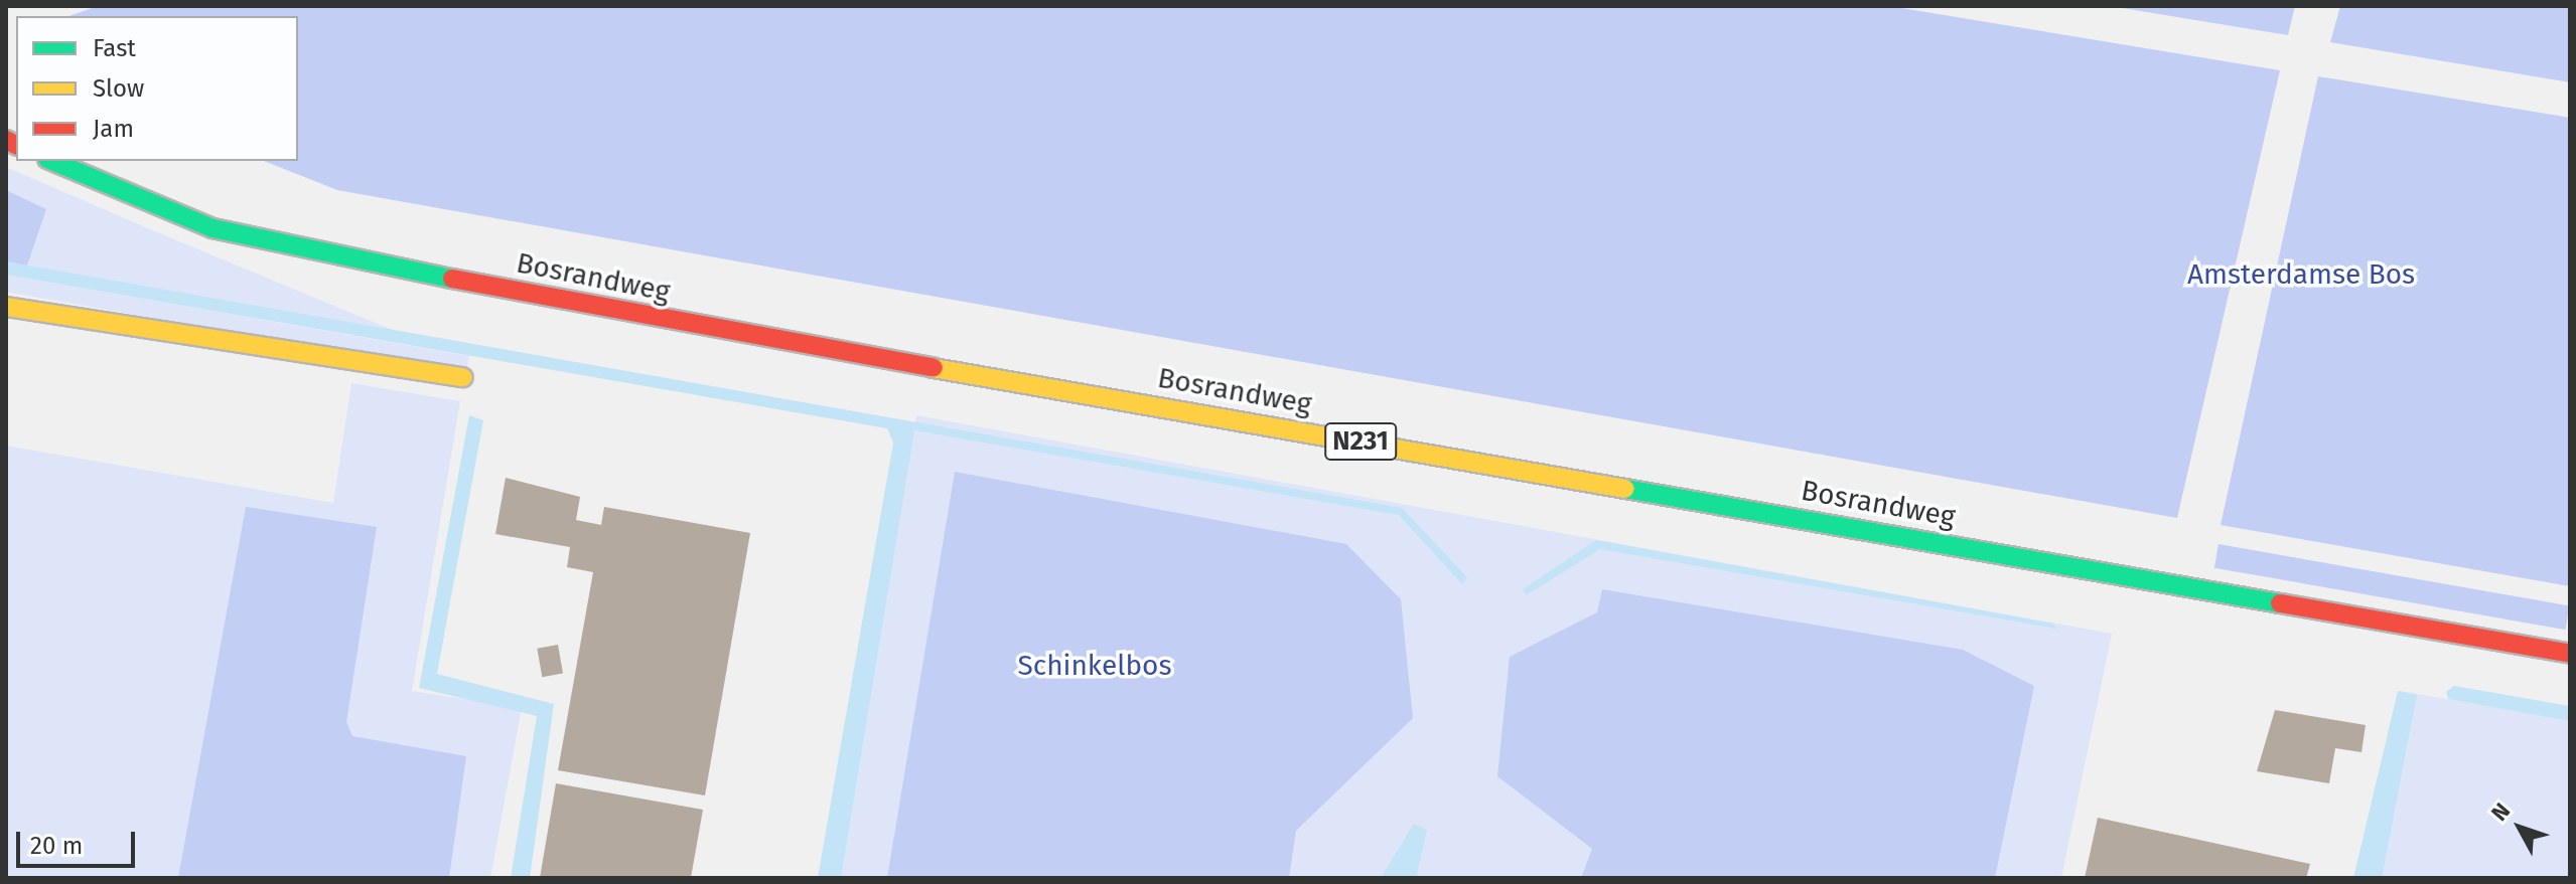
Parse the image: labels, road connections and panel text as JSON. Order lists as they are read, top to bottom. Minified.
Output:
{"streets":{"main road":["Bosrandweg","N231"]},"parks":["Amsterdamse Bos","Schinkelbos"],"legend":["Fast","Slow","Jam"],"scale_bar":"20 m","north":"top left"}
